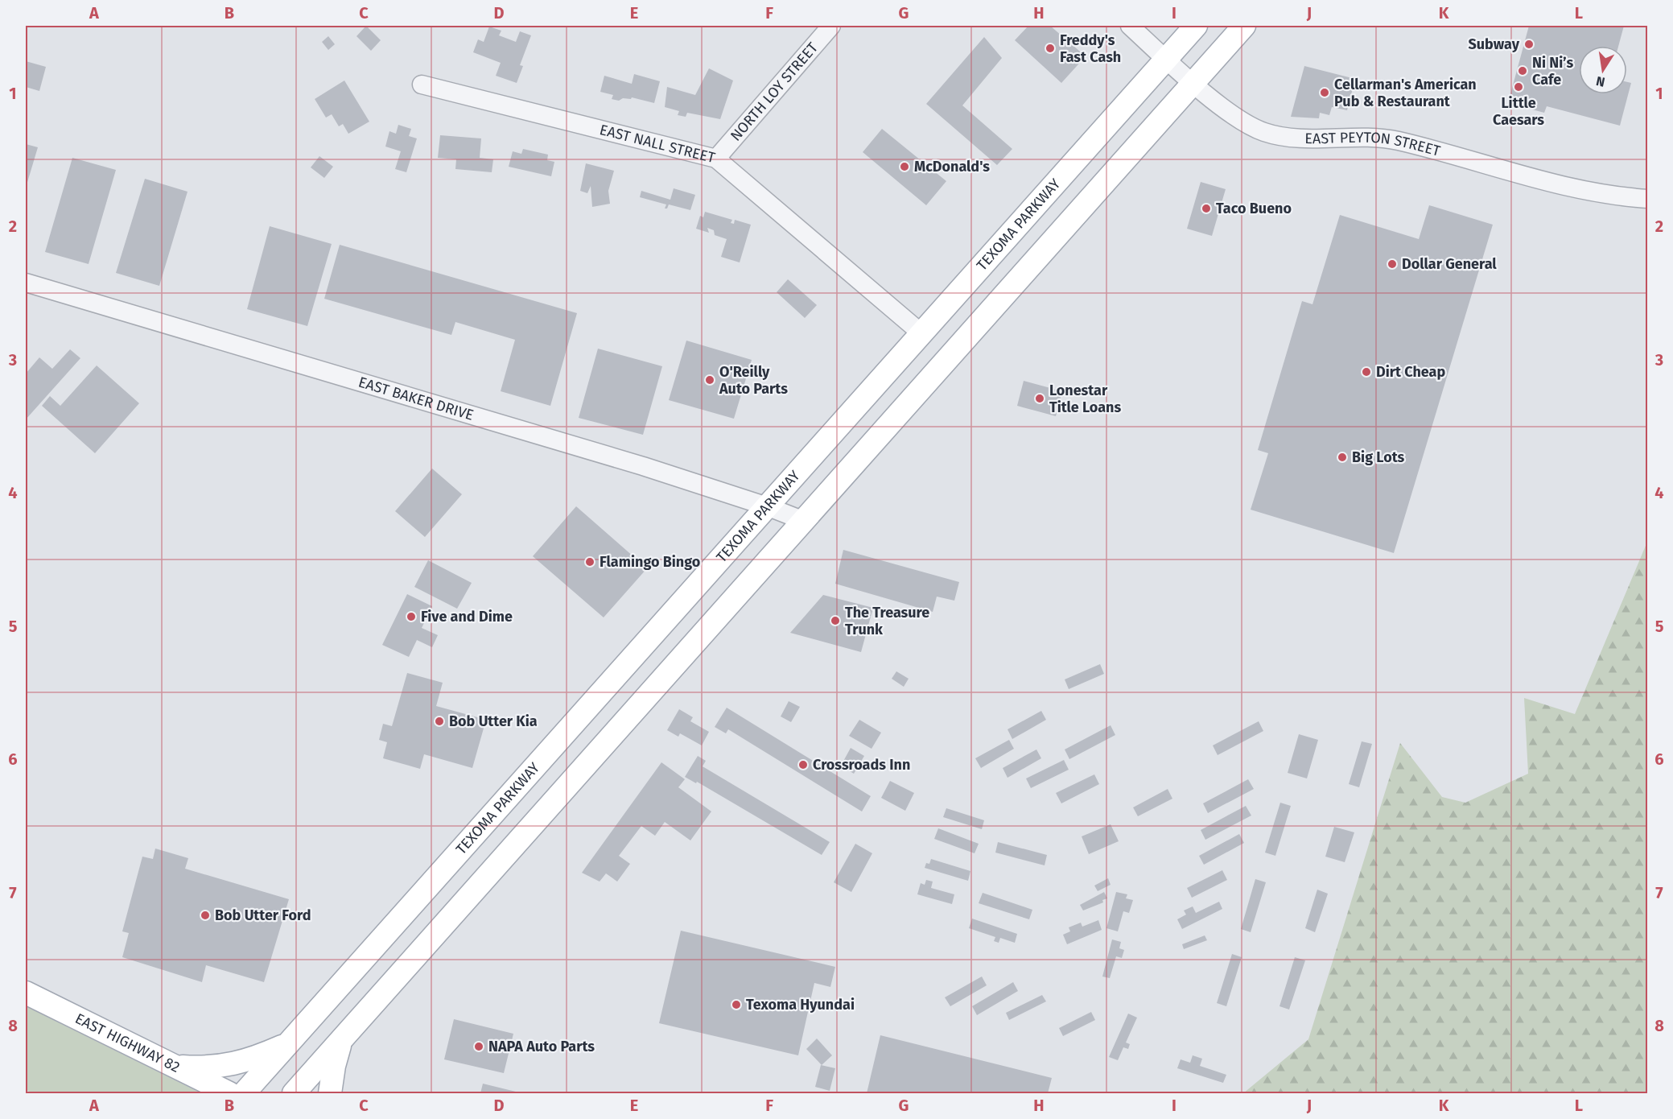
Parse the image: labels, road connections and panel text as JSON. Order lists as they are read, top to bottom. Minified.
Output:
{"streets":{"main road":["TEXOMA PARKWAY","EAST HIGHWAY 82"],"street":["NORTH LOY STREET","EAST NALL STREET","EAST PEYTON STREET","EAST BAKER DRIVE"]},"crossings":[["NORTH LOY STREET","EAST NALL STREET"],["EAST NALL STREET","TEXOMA PARKWAY"],["EAST PEYTON STREET","TEXOMA PARKWAY"],["TEXOMA PARKWAY","EAST BAKER DRIVE"]],"places":["Subway","Freddy's Fast Cash","Ni Ni’s Cafe","Little Caesars","Cellarman's American Pub & Restaurant","McDonald's","Taco Bueno","Dollar General","Dirt Cheap","O'Reilly Auto Parts","Lonestar Title Loans","Big Lots","Flamingo Bingo","Five and Dime","The Treasure Trunk","Bob Utter Kia","Crossroads Inn","Bob Utter Ford","Texoma Hyundai","NAPA Auto Parts"],"north":"bottom","grid":{"columns":["A","B","C","D","E","F","G","H","I","J","K","L"],"rows":["1","2","3","4","5","6","7","8"]}}
